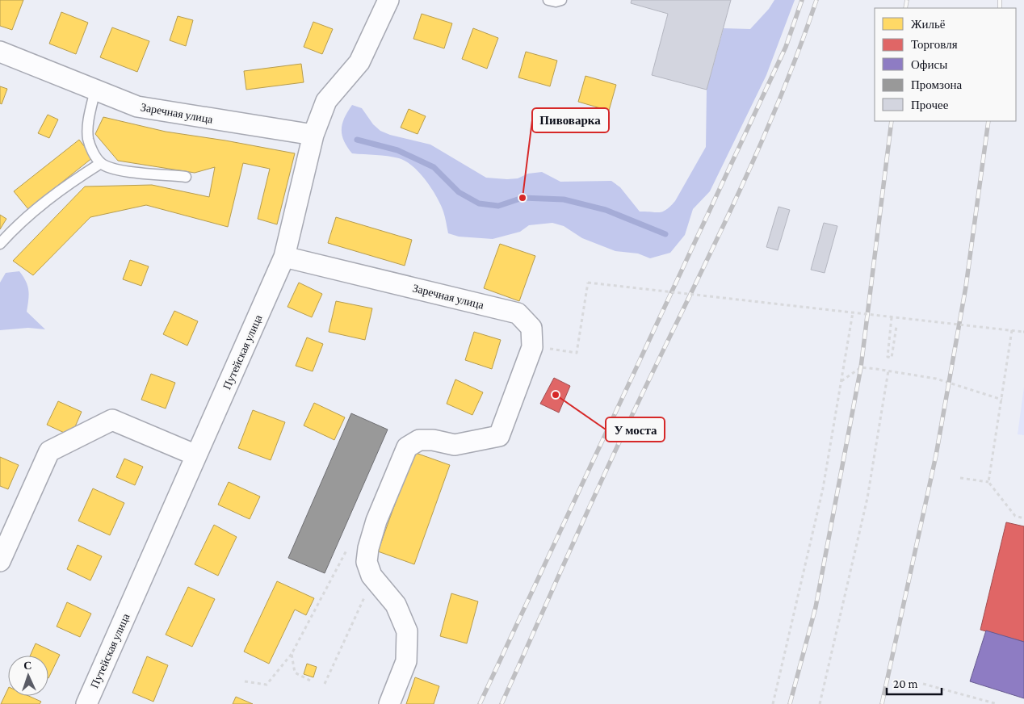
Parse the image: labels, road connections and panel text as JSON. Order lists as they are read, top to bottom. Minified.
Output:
{"streets":{"street":["Заречная улица","Путейская улица"]},"crossings":[["Заречная улица","Путейская улица"]],"places":["Пивоварка","У моста"],"legend":["Жильё","Торговля","Офисы","Промзона","Прочее"],"scale_bar":"20 m","north":"top"}
